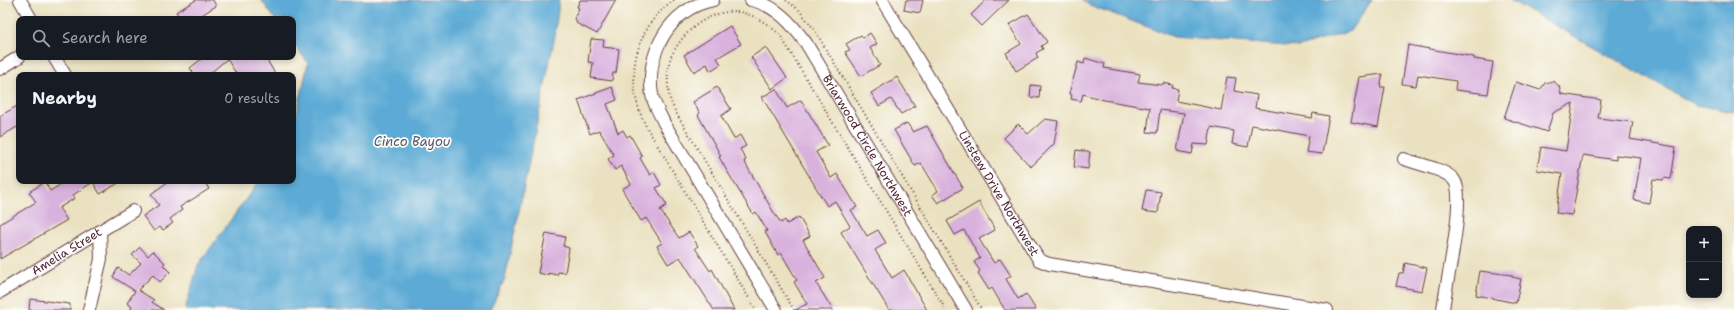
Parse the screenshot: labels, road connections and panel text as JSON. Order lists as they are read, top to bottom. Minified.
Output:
{"streets":{"street":["Briarwood Circle Northwest","Linstew Drive Northwest","Amelia Street"]},"water":["Cinco Bayou"],"page":{"search":"Search here","heading":["Nearby","0 results"],"map_buttons":["+","−"]}}
